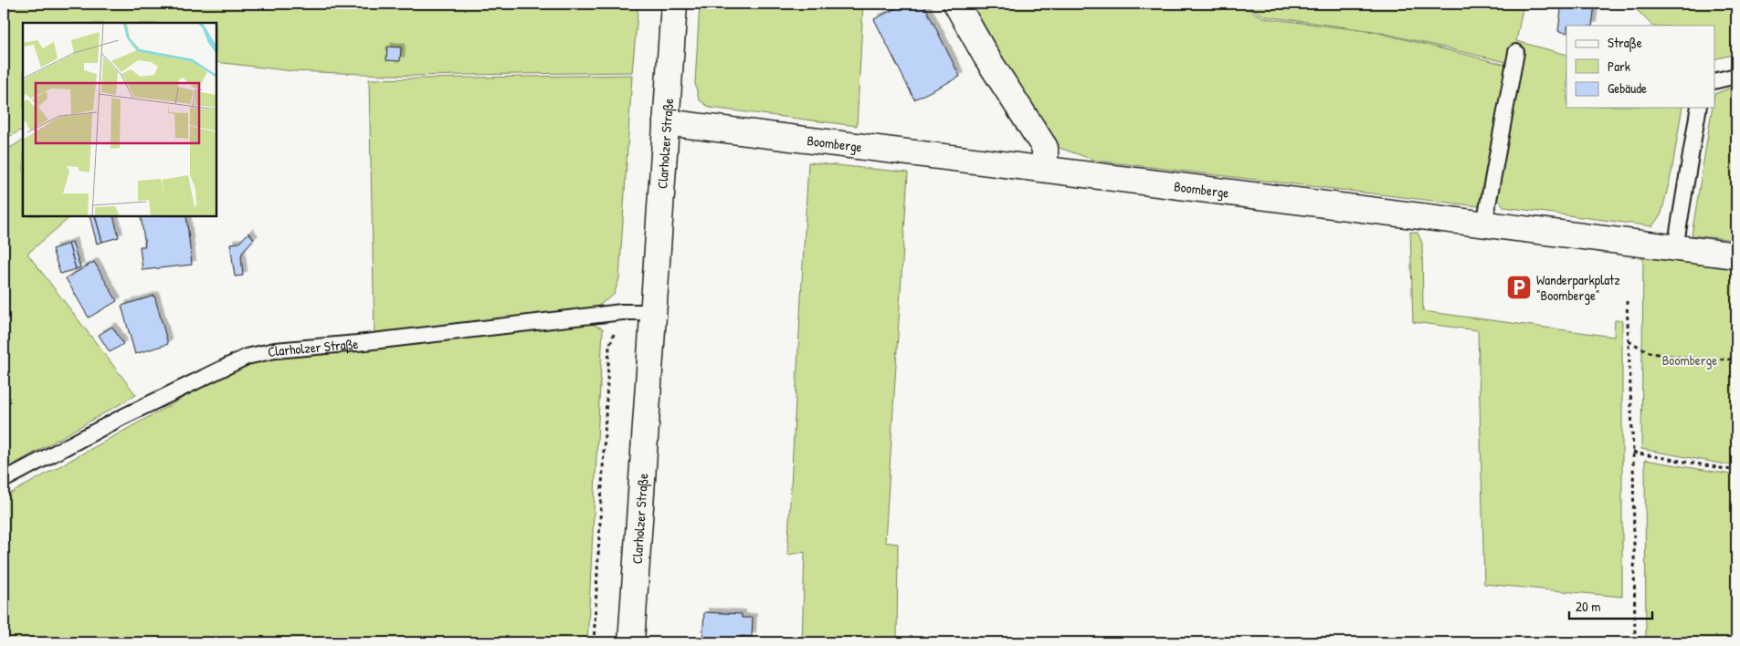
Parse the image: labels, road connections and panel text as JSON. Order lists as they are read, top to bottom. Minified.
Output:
{"streets":{"street":["Boomberge","Clarholzer Straße"]},"crossings":[["Boomberge","Clarholzer Straße"]],"parks":["Boomberge"],"places":{"parking":["Wanderparkplatz \"Boomberge\""]},"legend":["Straße","Park","Gebäude"],"scale_bar":"20 m"}
